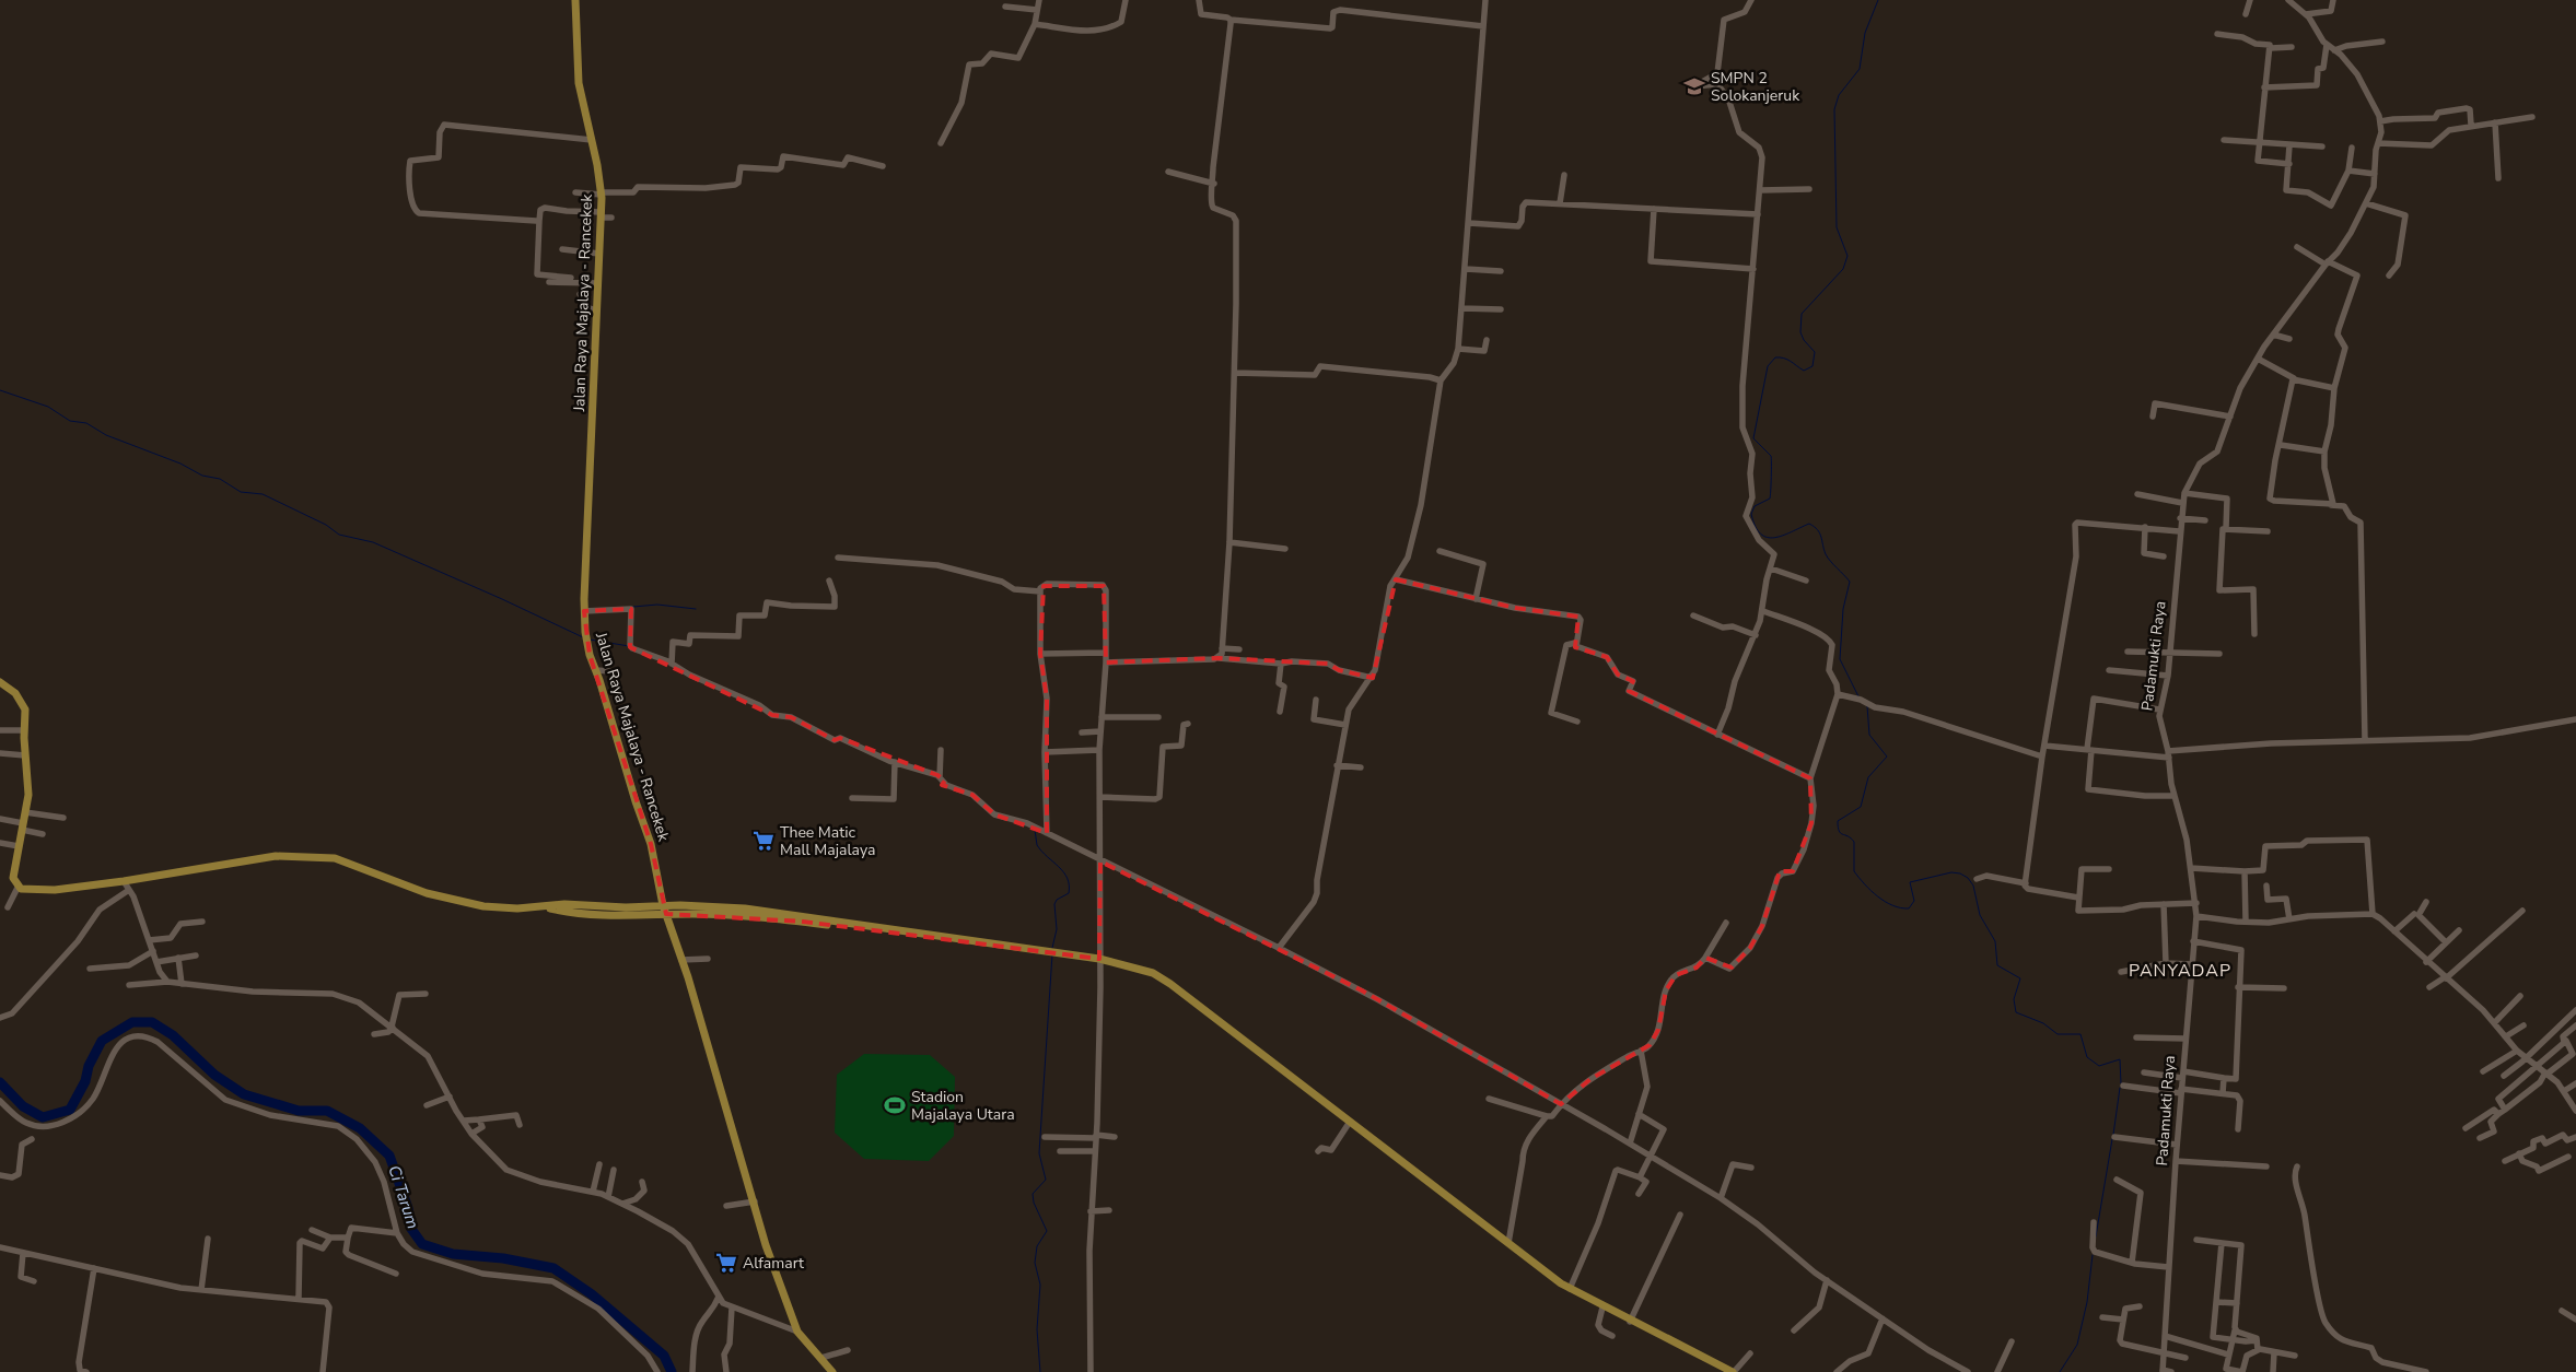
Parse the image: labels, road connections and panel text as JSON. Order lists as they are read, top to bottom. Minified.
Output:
{"streets":{"main road":["Jalan Raya Majalaya - Rancekek"],"street":["Padamukti Raya"]},"districts":["PANYADAP"],"water":["Ci Tarum"],"places":{"school or university":["SMPN 2 Solokanjeruk"],"supermarket":["Thee Matic Mall Majalaya","Alfamart"],"sports":["Stadion Majalaya Utara"]}}
